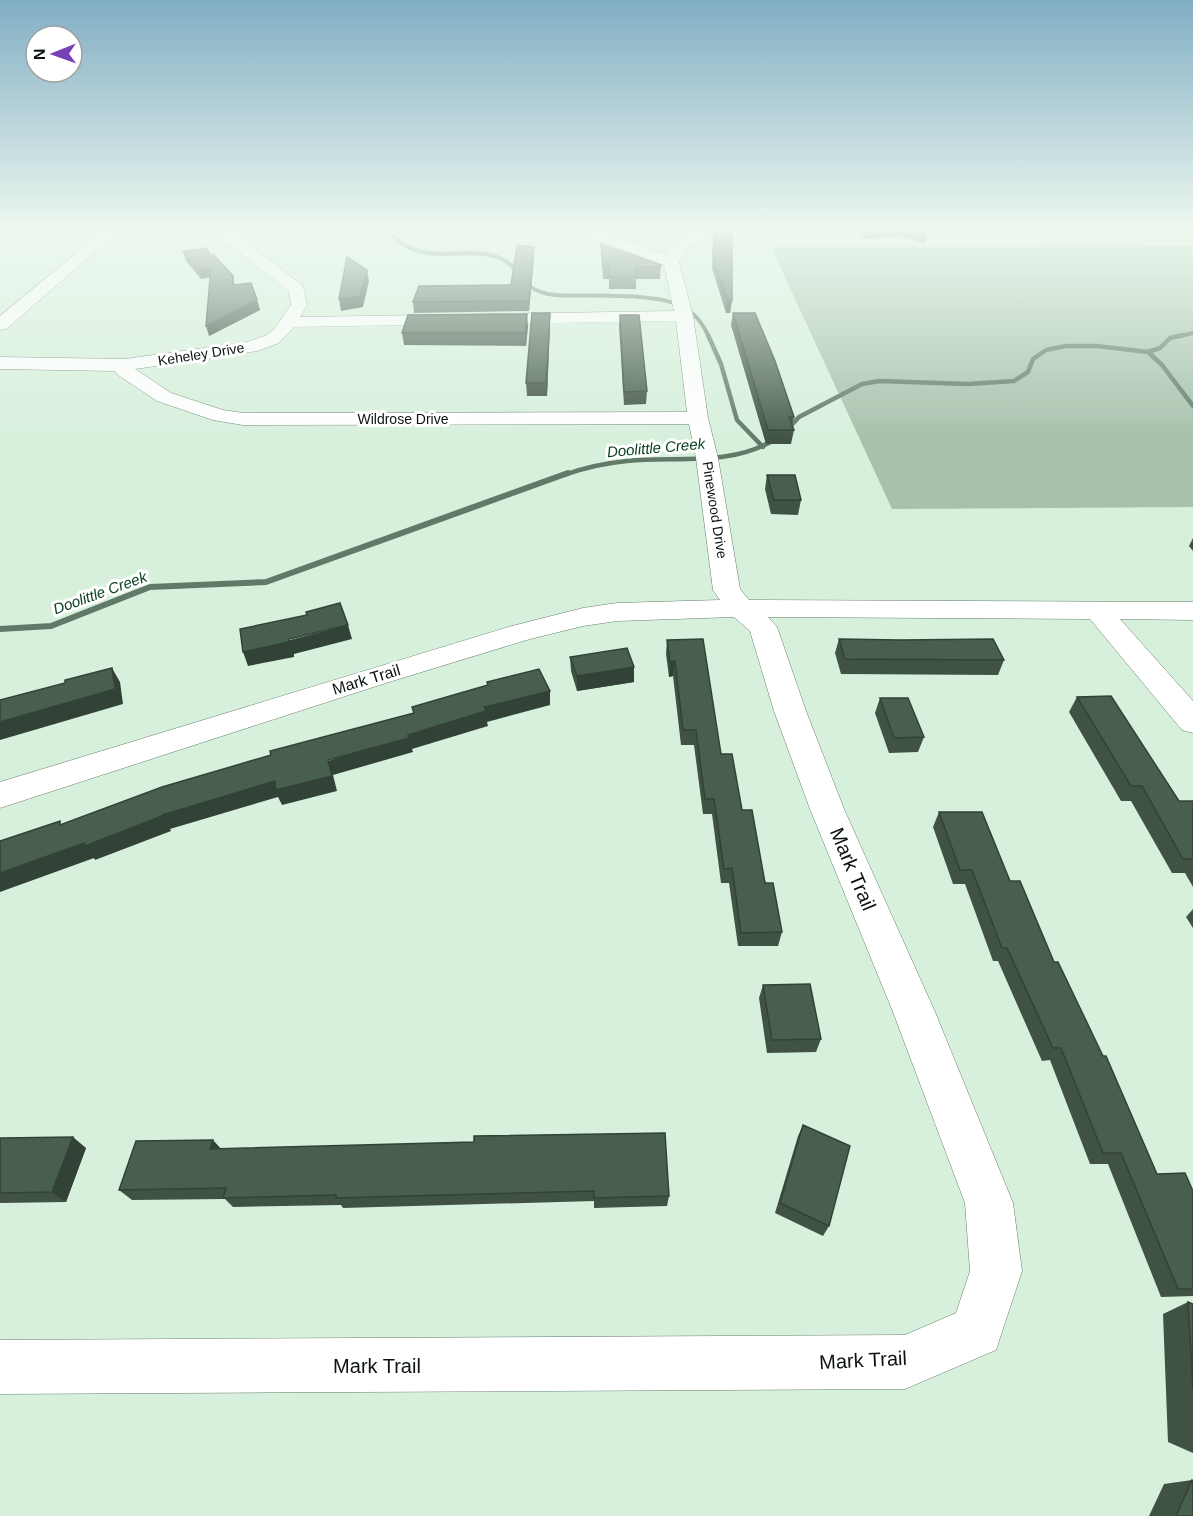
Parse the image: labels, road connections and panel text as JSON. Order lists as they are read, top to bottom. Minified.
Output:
{"streets":{"street":["Keheley Drive","Wildrose Drive","Pinewood Drive","Mark Trail"]},"crossings":[["Keheley Drive","Wildrose Drive"],["Wildrose Drive","Pinewood Drive"],["Pinewood Drive","Mark Trail"]],"water":["Doolittle Creek"],"north":"left"}
